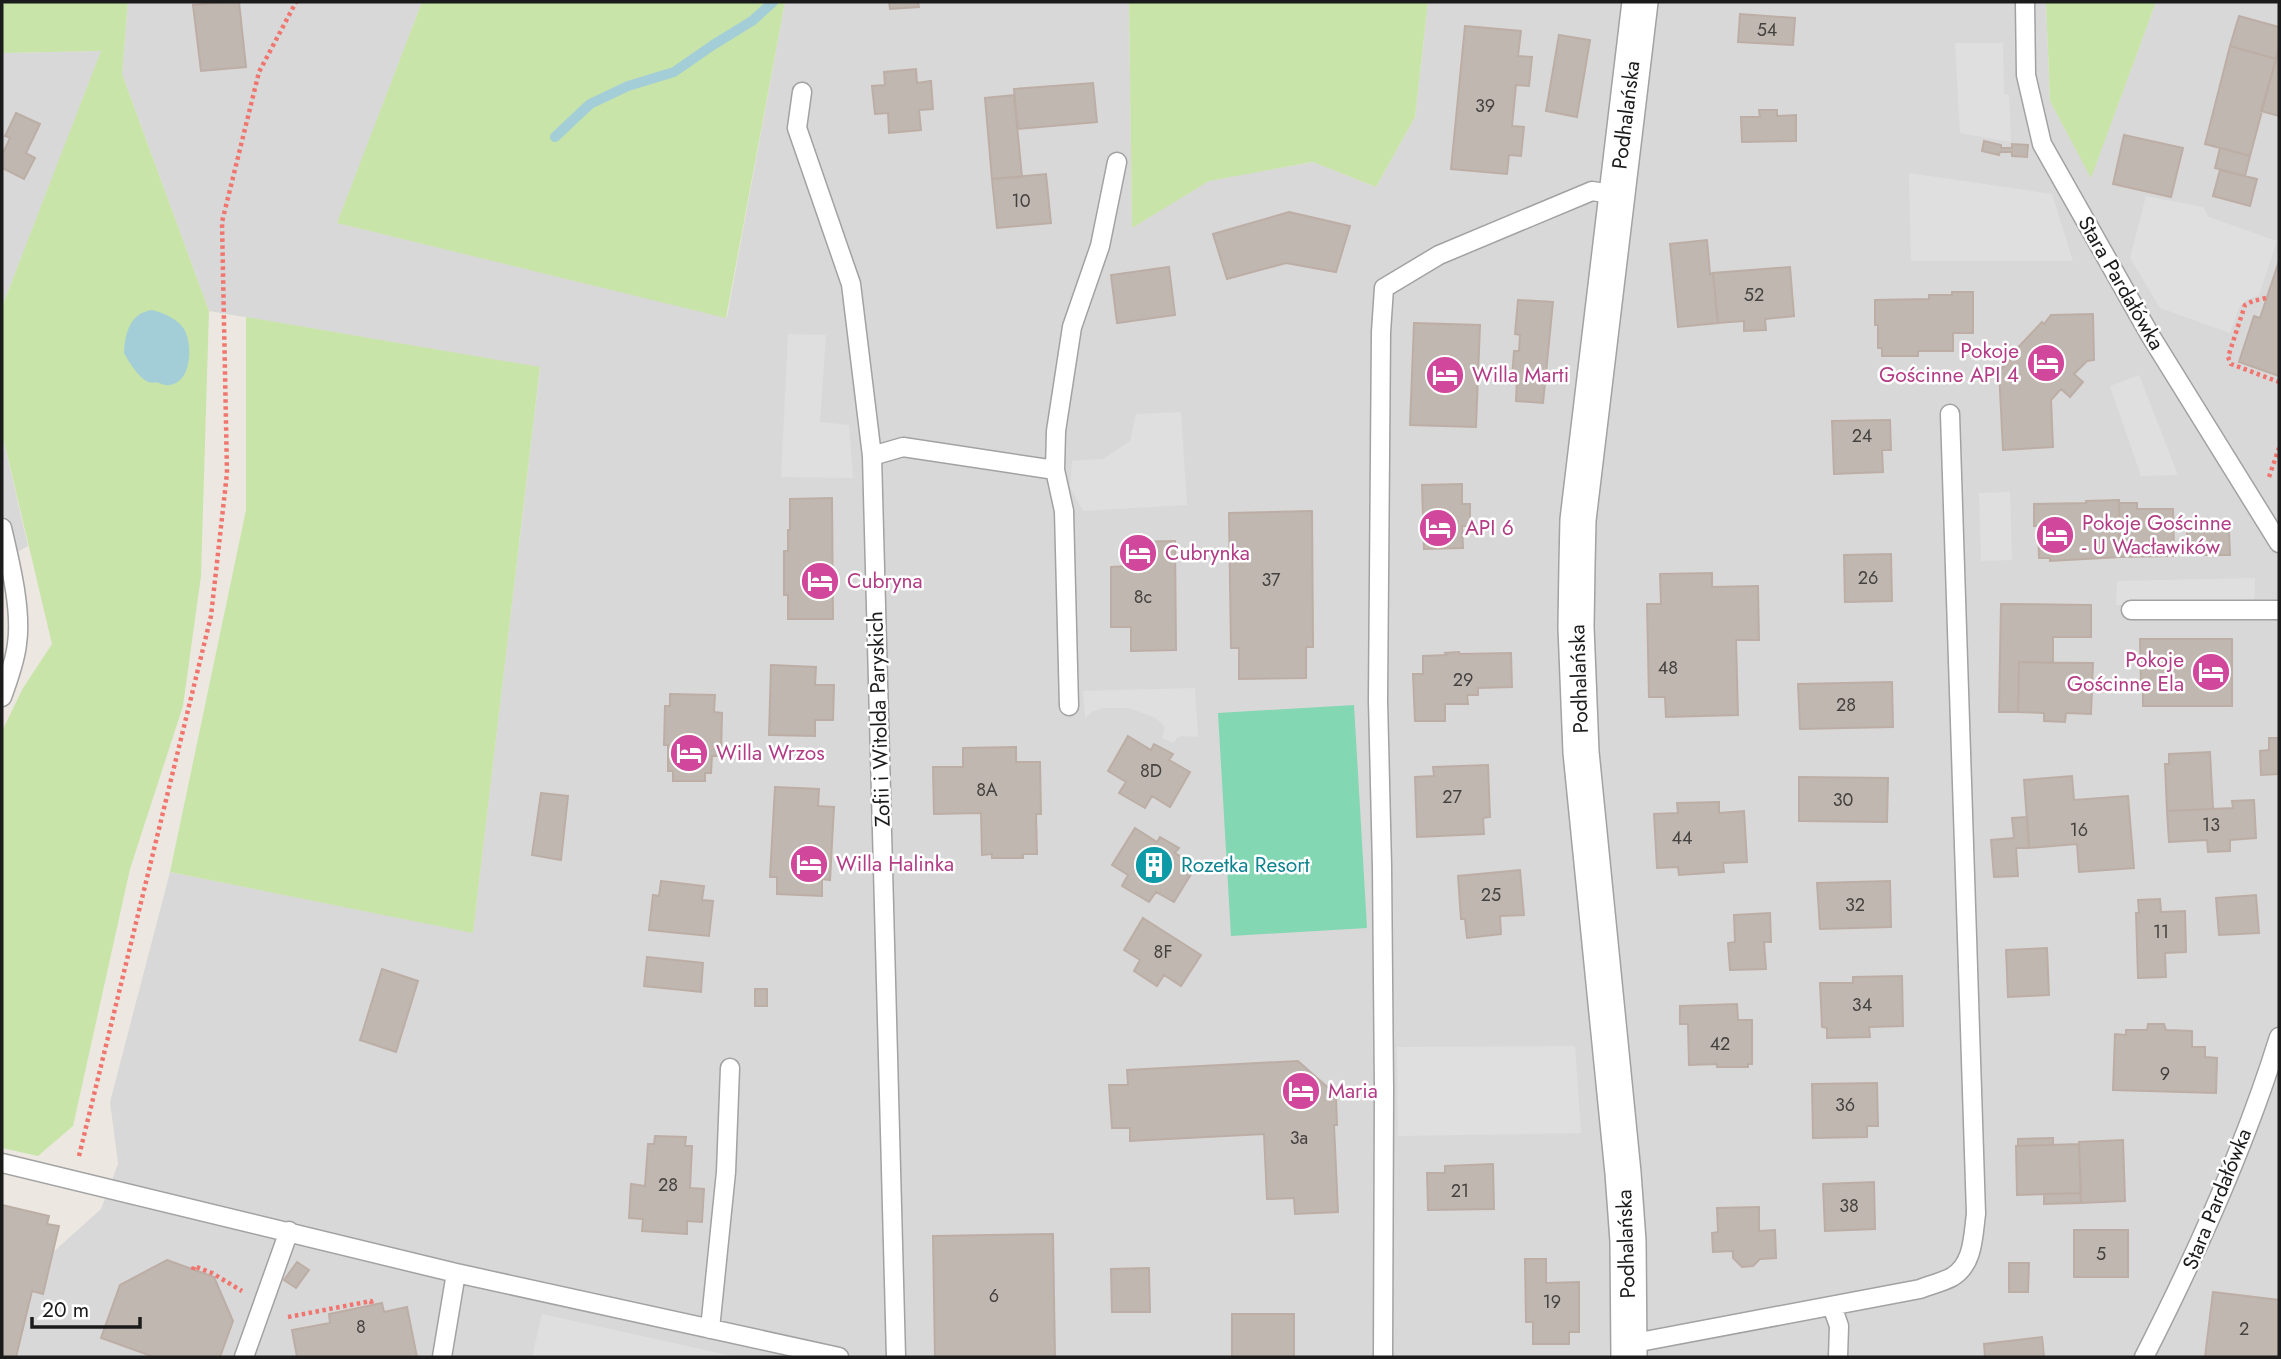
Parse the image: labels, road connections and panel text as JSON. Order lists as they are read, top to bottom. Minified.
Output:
{"streets":{"street":["Podhalańska"],"lane":["Stara Pardałówka","Zofii i Witolda Paryskich"]},"places":{"hotel":["Pokoje Gościnne API 4","Willa Marti","API 6","Pokoje Gościnne - U Wacławików","Cubrynka","Cubryna","Pokoje Gościnne Ela","Willa Wrzos","Willa Halinka","Maria"],"building":["Rozetka Resort"]},"house_numbers":["54","39","10","52","24","26","37","8c","48","29","28","8D","8A","27","30","13","16","44","25","32","11","8F","34","42","9","36","3a","28","21","38","5","6","19","8","2"],"scale_bar":"20 m"}
